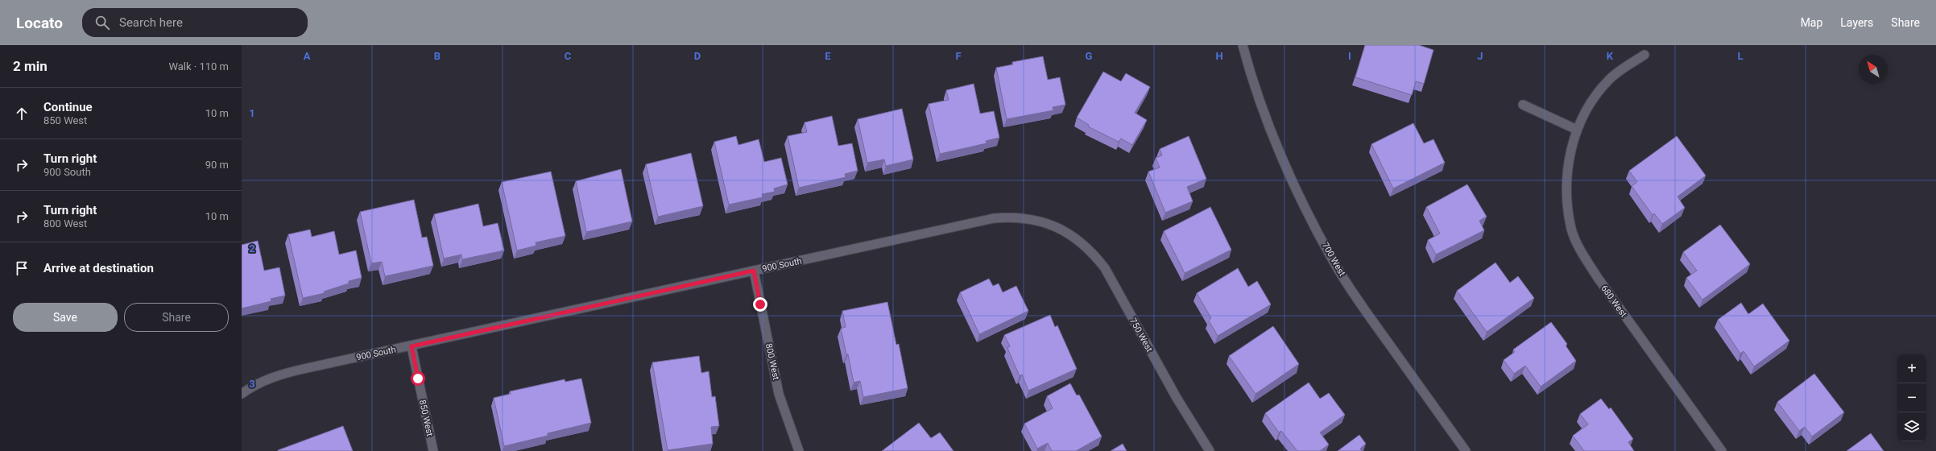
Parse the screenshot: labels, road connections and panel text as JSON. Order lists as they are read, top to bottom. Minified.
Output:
{"streets":{"street":["700 West","900 South","680 West","750 West","800 West","850 West"]},"crossings":[["900 South","750 West"],["900 South","800 West"],["900 South","850 West"]],"north":"top left","page":{"header":"Locato","search":"Search here","nav":["Map","Layers","Share"],"heading":["2 min","Walk · 110 m"],"list":[["Continue","850 West","10 m"],["Turn right","900 South","90 m"],["Turn right","800 West","10 m"],"Arrive at destination"],"buttons":["Save","Share"],"map_buttons":["+","−"]},"grid":{"columns":["A","B","C","D","E","F","G","H","I","J","K","L"],"rows":["1","2","3"]}}
